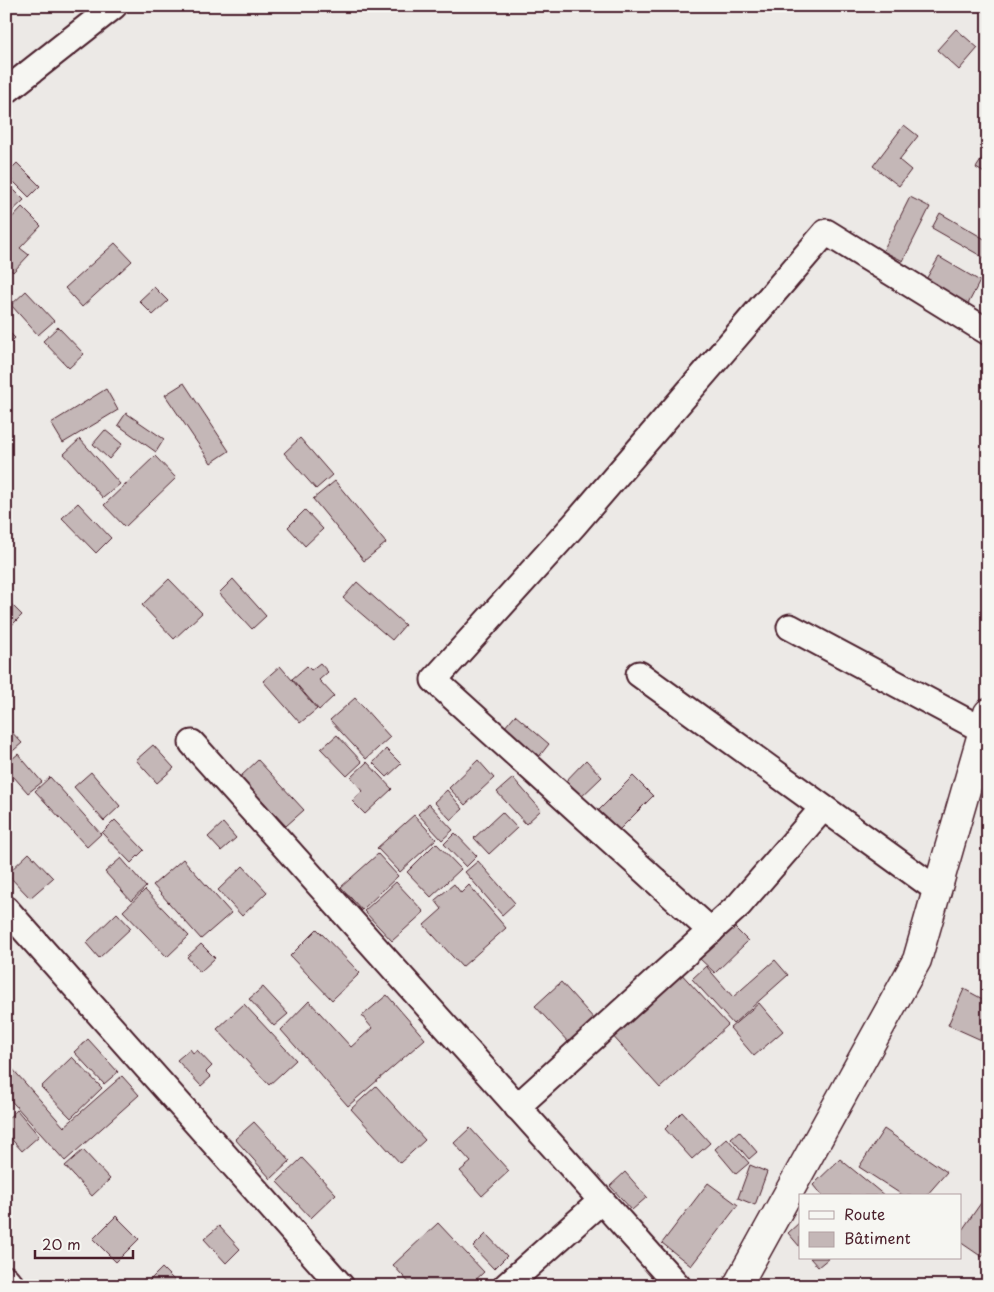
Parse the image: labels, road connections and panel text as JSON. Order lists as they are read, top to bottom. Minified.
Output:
{"legend":["Route","Bâtiment"],"scale_bar":"20 m"}
